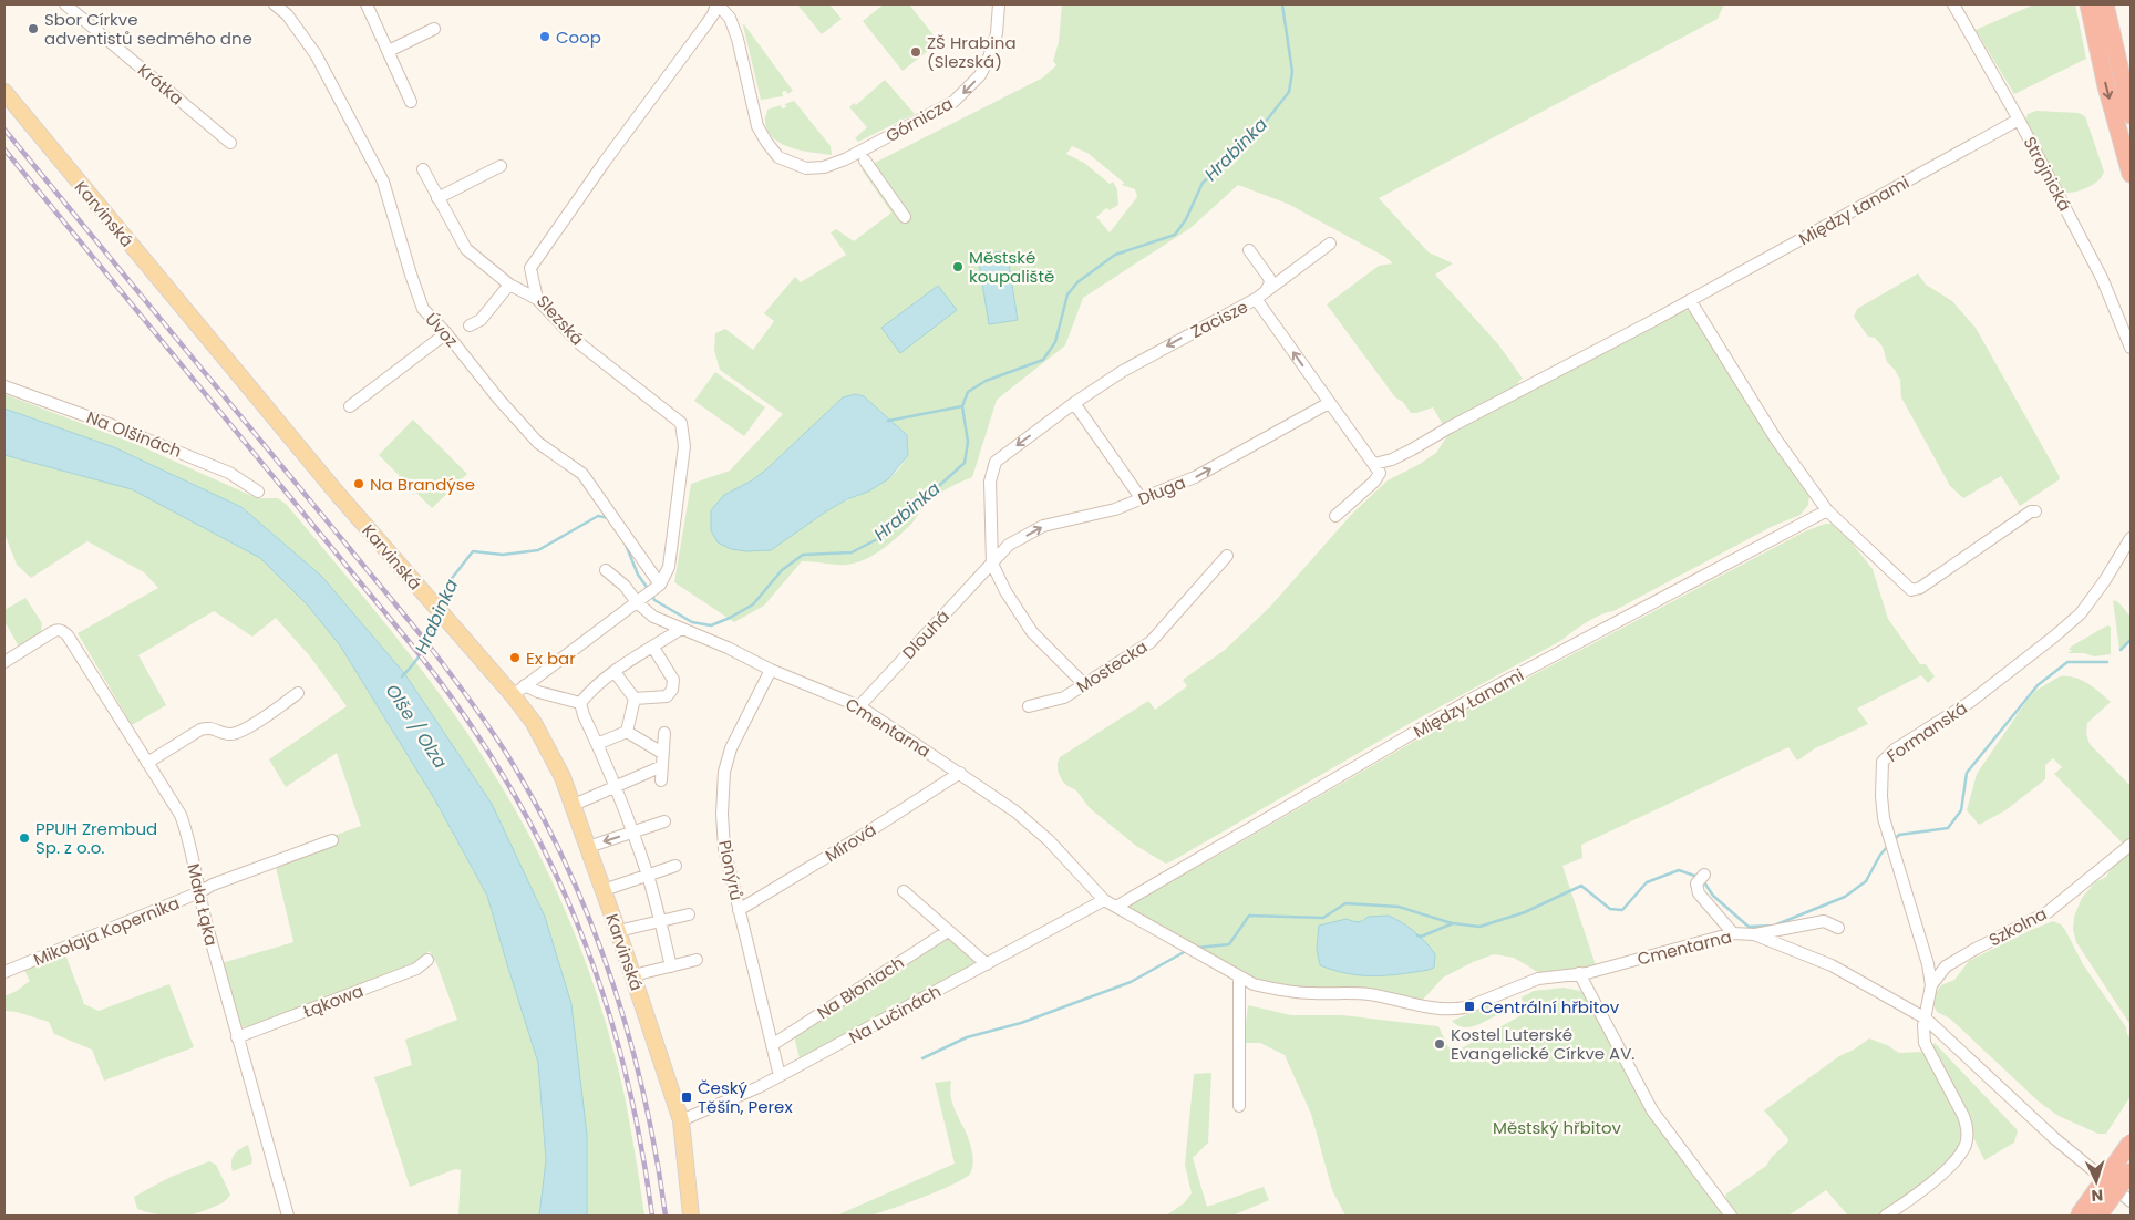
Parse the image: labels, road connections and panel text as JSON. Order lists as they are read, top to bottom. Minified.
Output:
{"streets":{"main road":["Karvinská"],"street":["Krótka","Górnicza","Strojnická","Między Łanami","Zacisze","Slezská","Úvoz","Na Olšinách","Długa","Dlouhá","Mostecka","Cmentarna","Formanská","Mírová","Pionýrů","Mała Łąka","Szkolna","Mikołaja Kopernika","Na Błoniach","Łąkowa","Na Lučinách"]},"crossings":[["Górnicza","Slezská"],["Strojnická","Między Łanami"],["Między Łanami","Cmentarna"],["Karvinská","Na Lučinách"],["Zacisze","Długa"],["Zacisze","Dlouhá"],["Slezská","Úvoz"],["Długa","Dlouhá"],["Dlouhá","Cmentarna"],["Cmentarna","Mírová"],["Cmentarna","Pionýrů"],["Cmentarna","Szkolna"],["Cmentarna","Na Lučinách"],["Formanská","Szkolna"],["Mírová","Pionýrů"],["Pionýrů","Na Błoniach"],["Pionýrů","Na Lučinách"],["Mała Łąka","Mikołaja Kopernika"],["Mała Łąka","Łąkowa"]],"one_way":["Długa"],"water":["Hrabinka","Olše / Olza"],"parks":["Městský hřbitov"],"places":{"other":["Sbor Církve adventistů sedmého dne","Coop","ZŠ Hrabina (Slezská)","Městské koupaliště","Na Brandýse","Ex bar","PPUH Zrembud Sp. z o.o.","Kostel Luterské Evangelické Církve AV."],"transit":["Centrální hřbitov","Český Těšín, Perex"]},"north":"bottom"}
